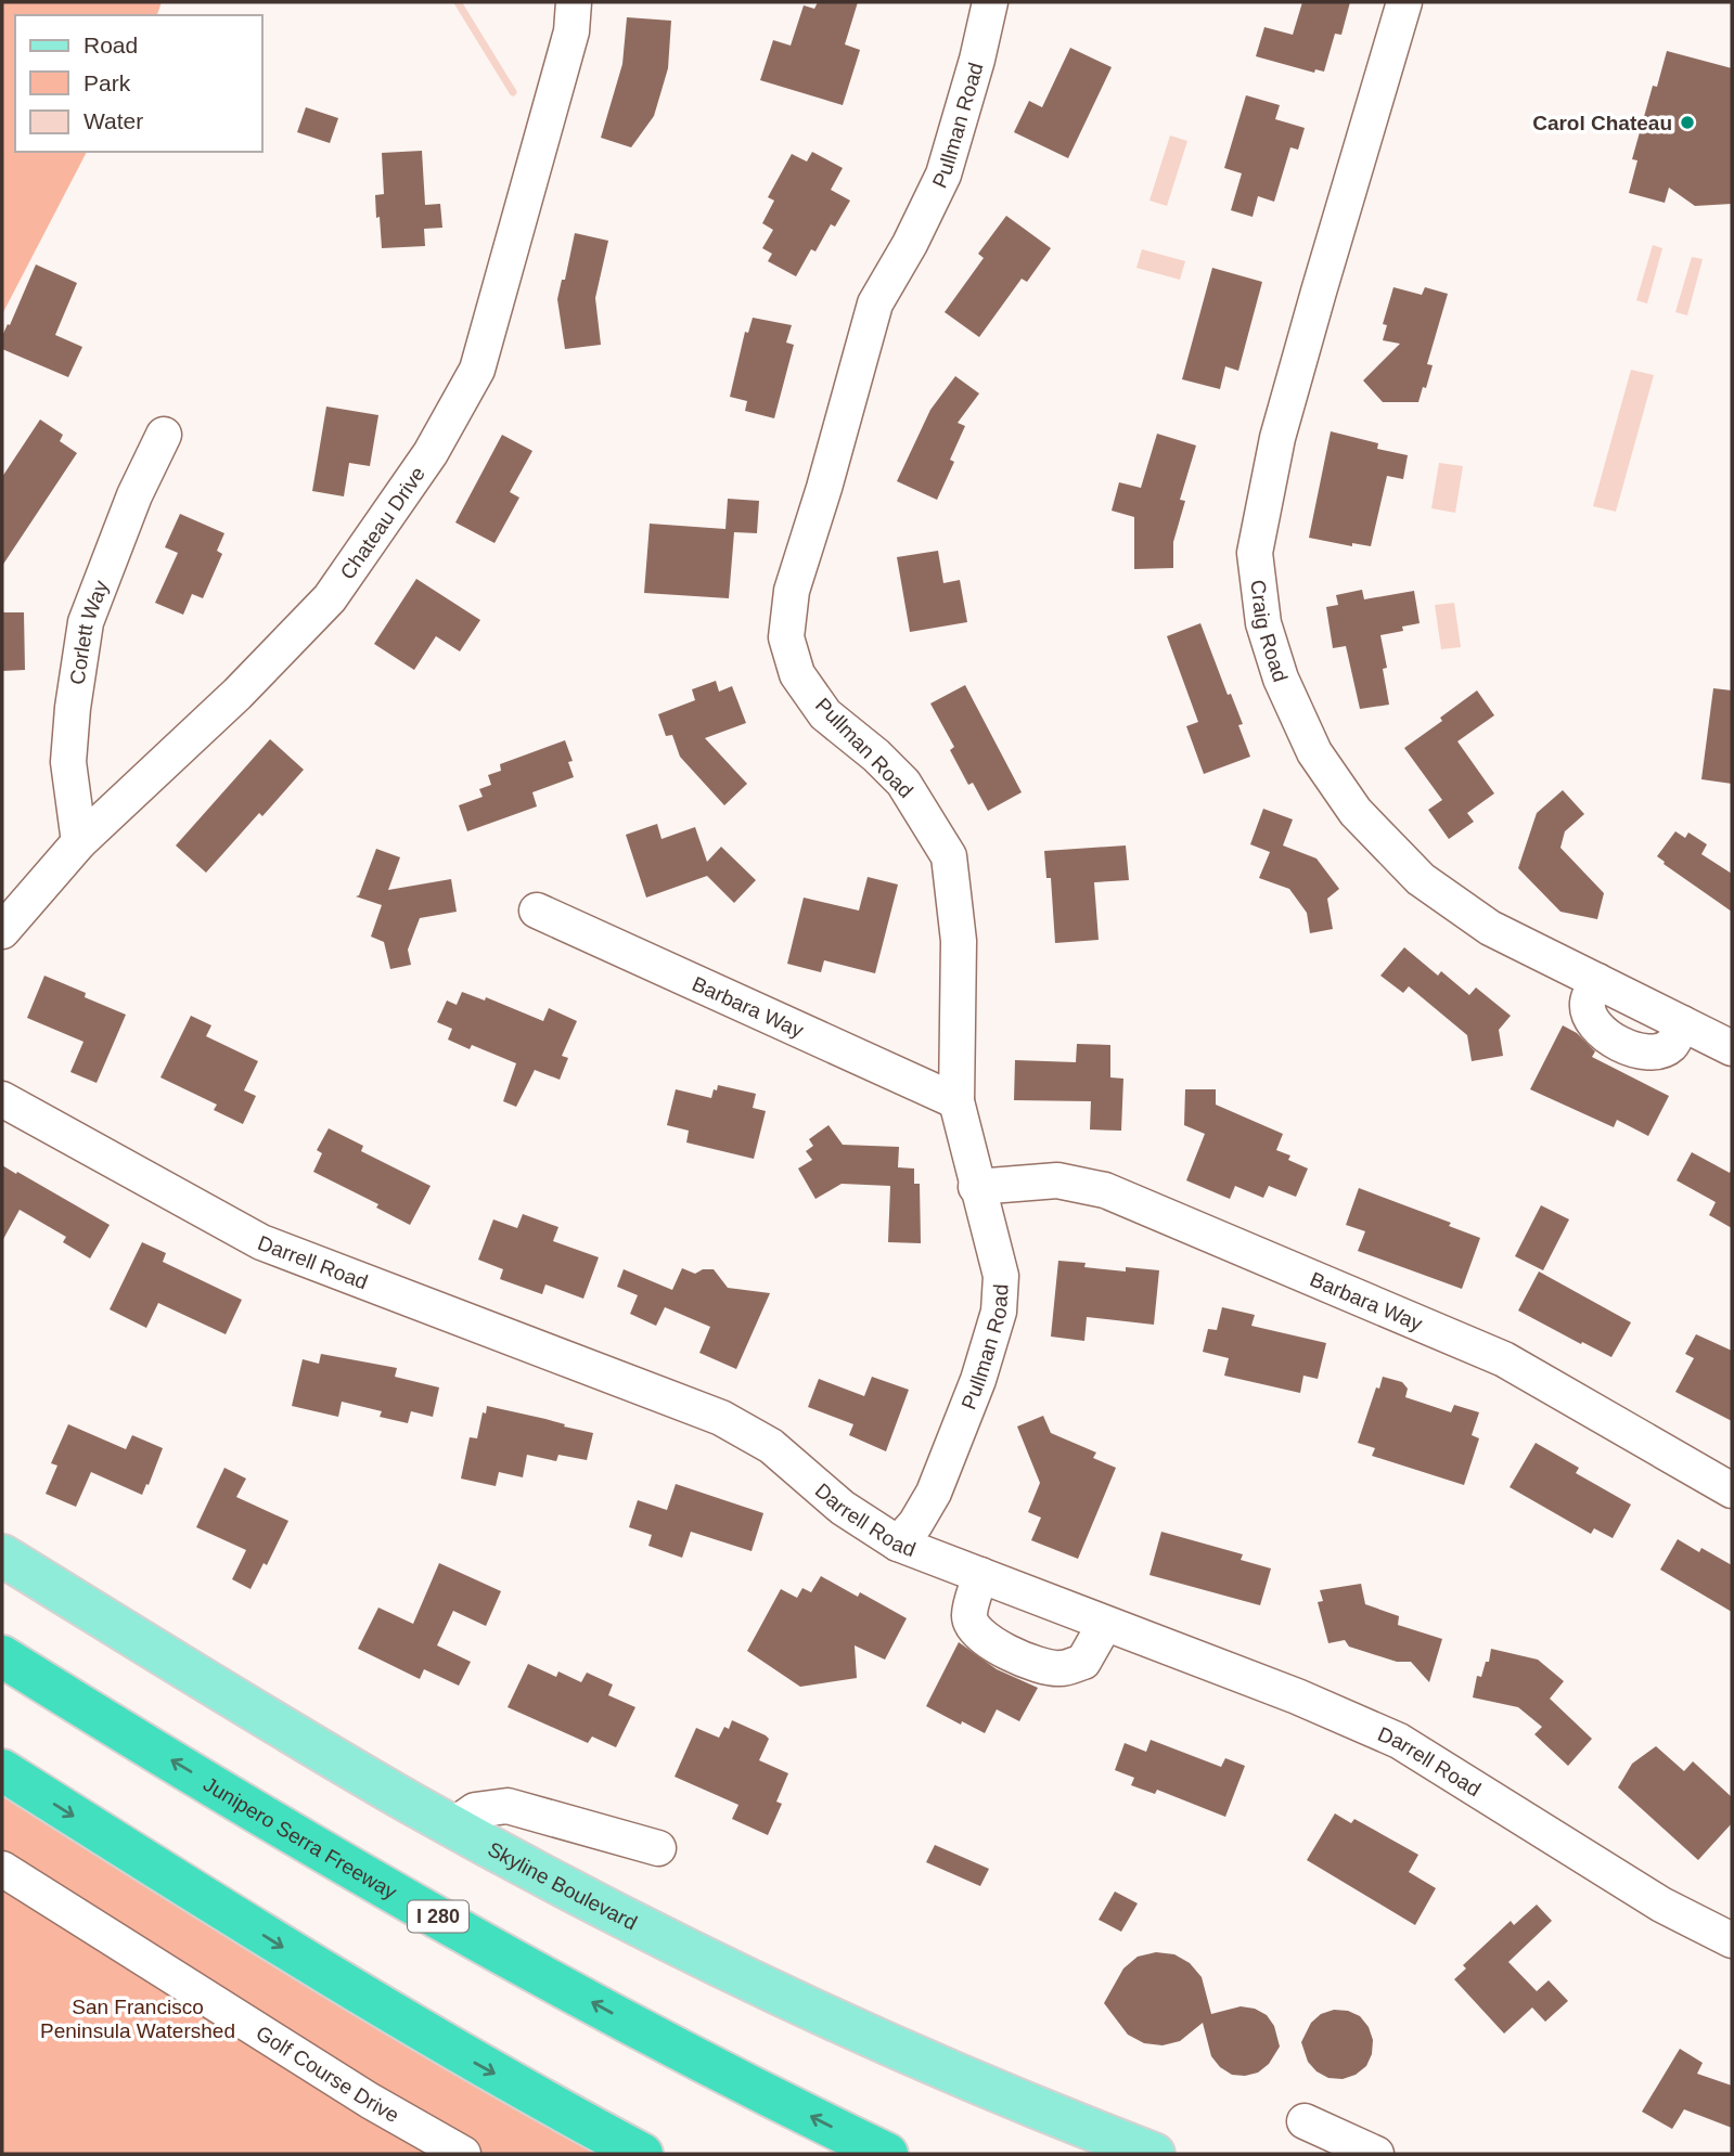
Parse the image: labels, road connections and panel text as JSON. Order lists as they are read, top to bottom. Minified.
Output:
{"streets":{"highway":["Junipero Serra Freeway","I 280"],"main road":["Skyline Boulevard"],"street":["Pullman Road","Chateau Drive","Craig Road","Corlett Way","Barbara Way","Darrell Road","Golf Course Drive"]},"crossings":[["Pullman Road","Barbara Way"],["Pullman Road","Darrell Road"],["Chateau Drive","Corlett Way"]],"parks":["San Francisco Peninsula Watershed"],"places":["Carol Chateau"],"legend":["Road","Park","Water"]}
